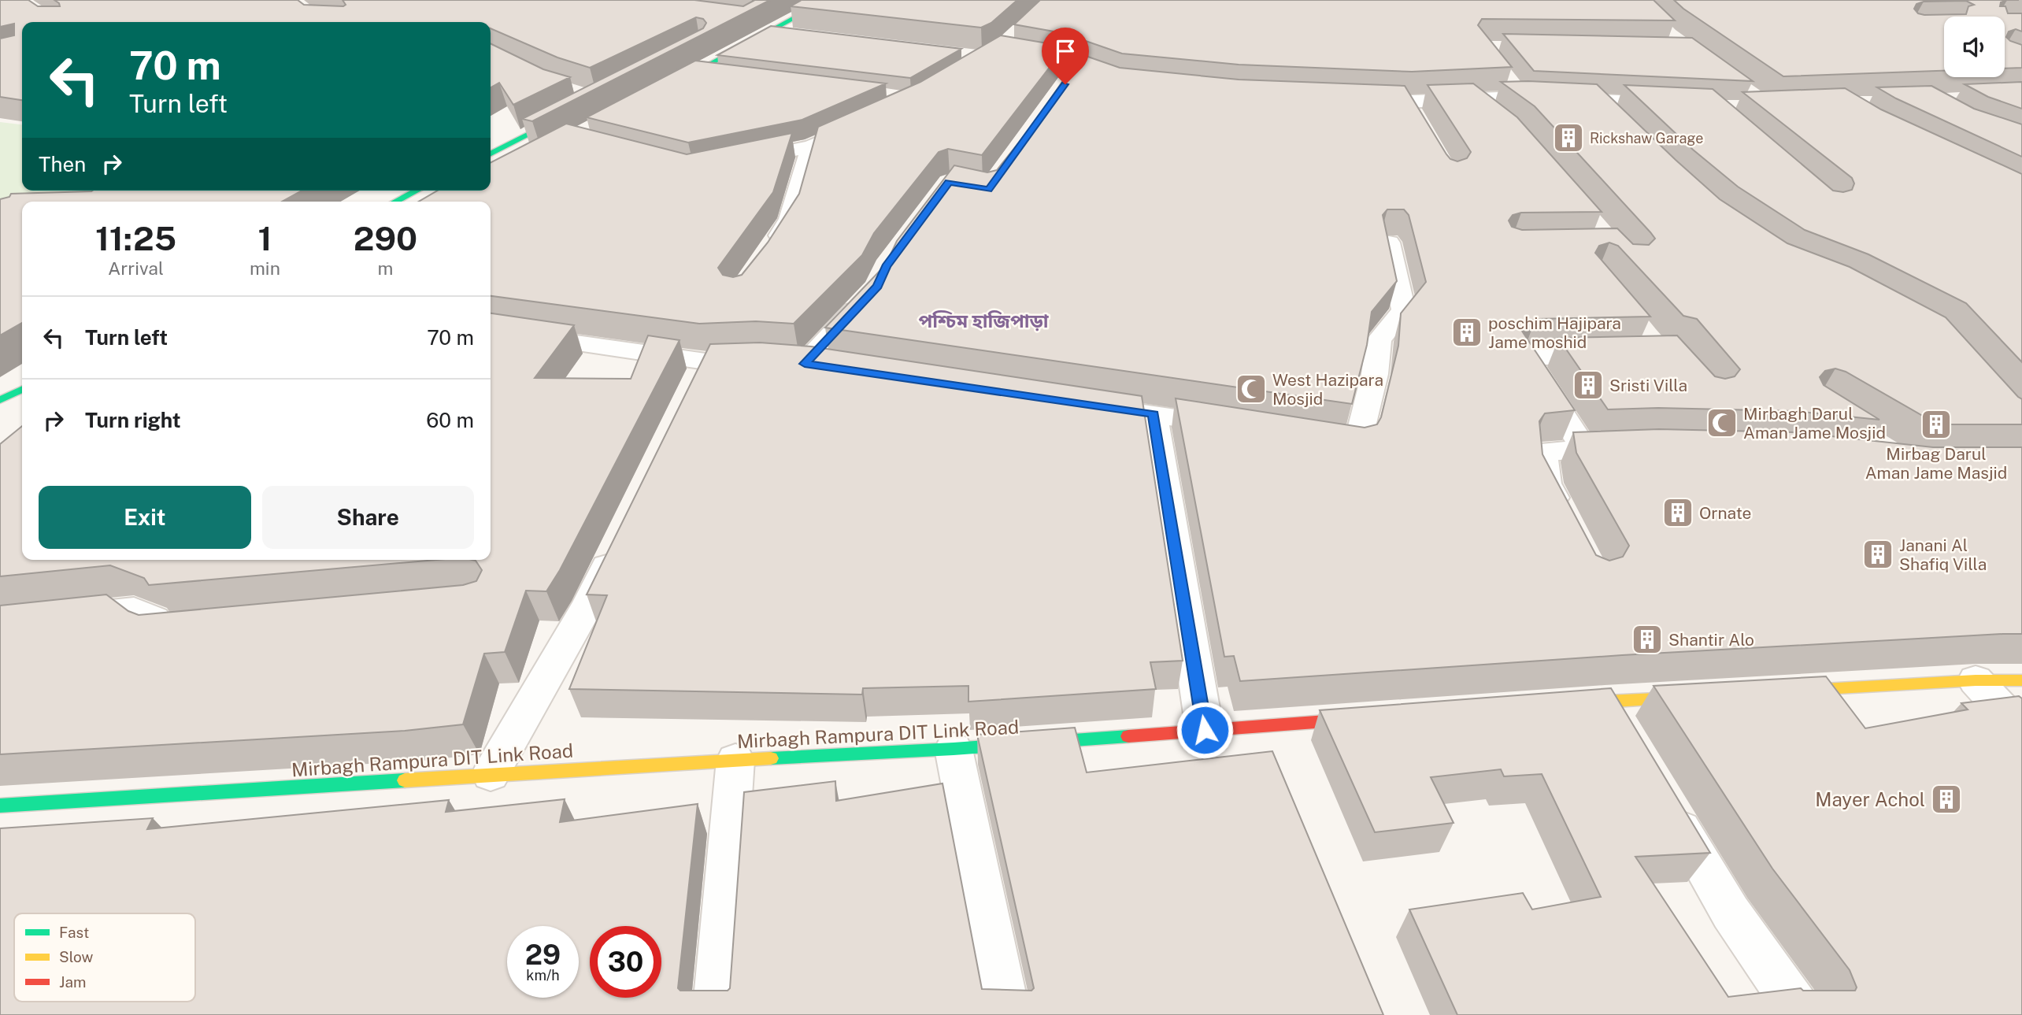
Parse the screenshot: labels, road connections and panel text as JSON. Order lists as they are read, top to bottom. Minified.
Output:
{"streets":{"street":["Mirbagh Rampura DIT Link Road"]},"districts":["পশ্চিম হাজিপাড়া"],"places":{"building":["Rickshaw Garage","poschim Hajipara Jame moshid","Sristi Villa","Mirbag Darul Aman Jame Masjid","Ornate","Janani Al Shafiq Villa","Shantir Alo","Mayer Achol"],"mosque":["West Hazipara Mosjid","Mirbagh Darul Aman Jame Mosjid"]},"legend":["Fast","Slow","Jam"],"page":{"turn":["70 m","Turn left"],"then":"Then","eta":["11:25","Arrival","1","min","290","m"],"list":[{"name":"Turn left","value":"70 m"},{"name":"Turn right","value":"60 m"}],"buttons":["Exit","Share"],"speed":"29 km/h","limit":"30"}}
